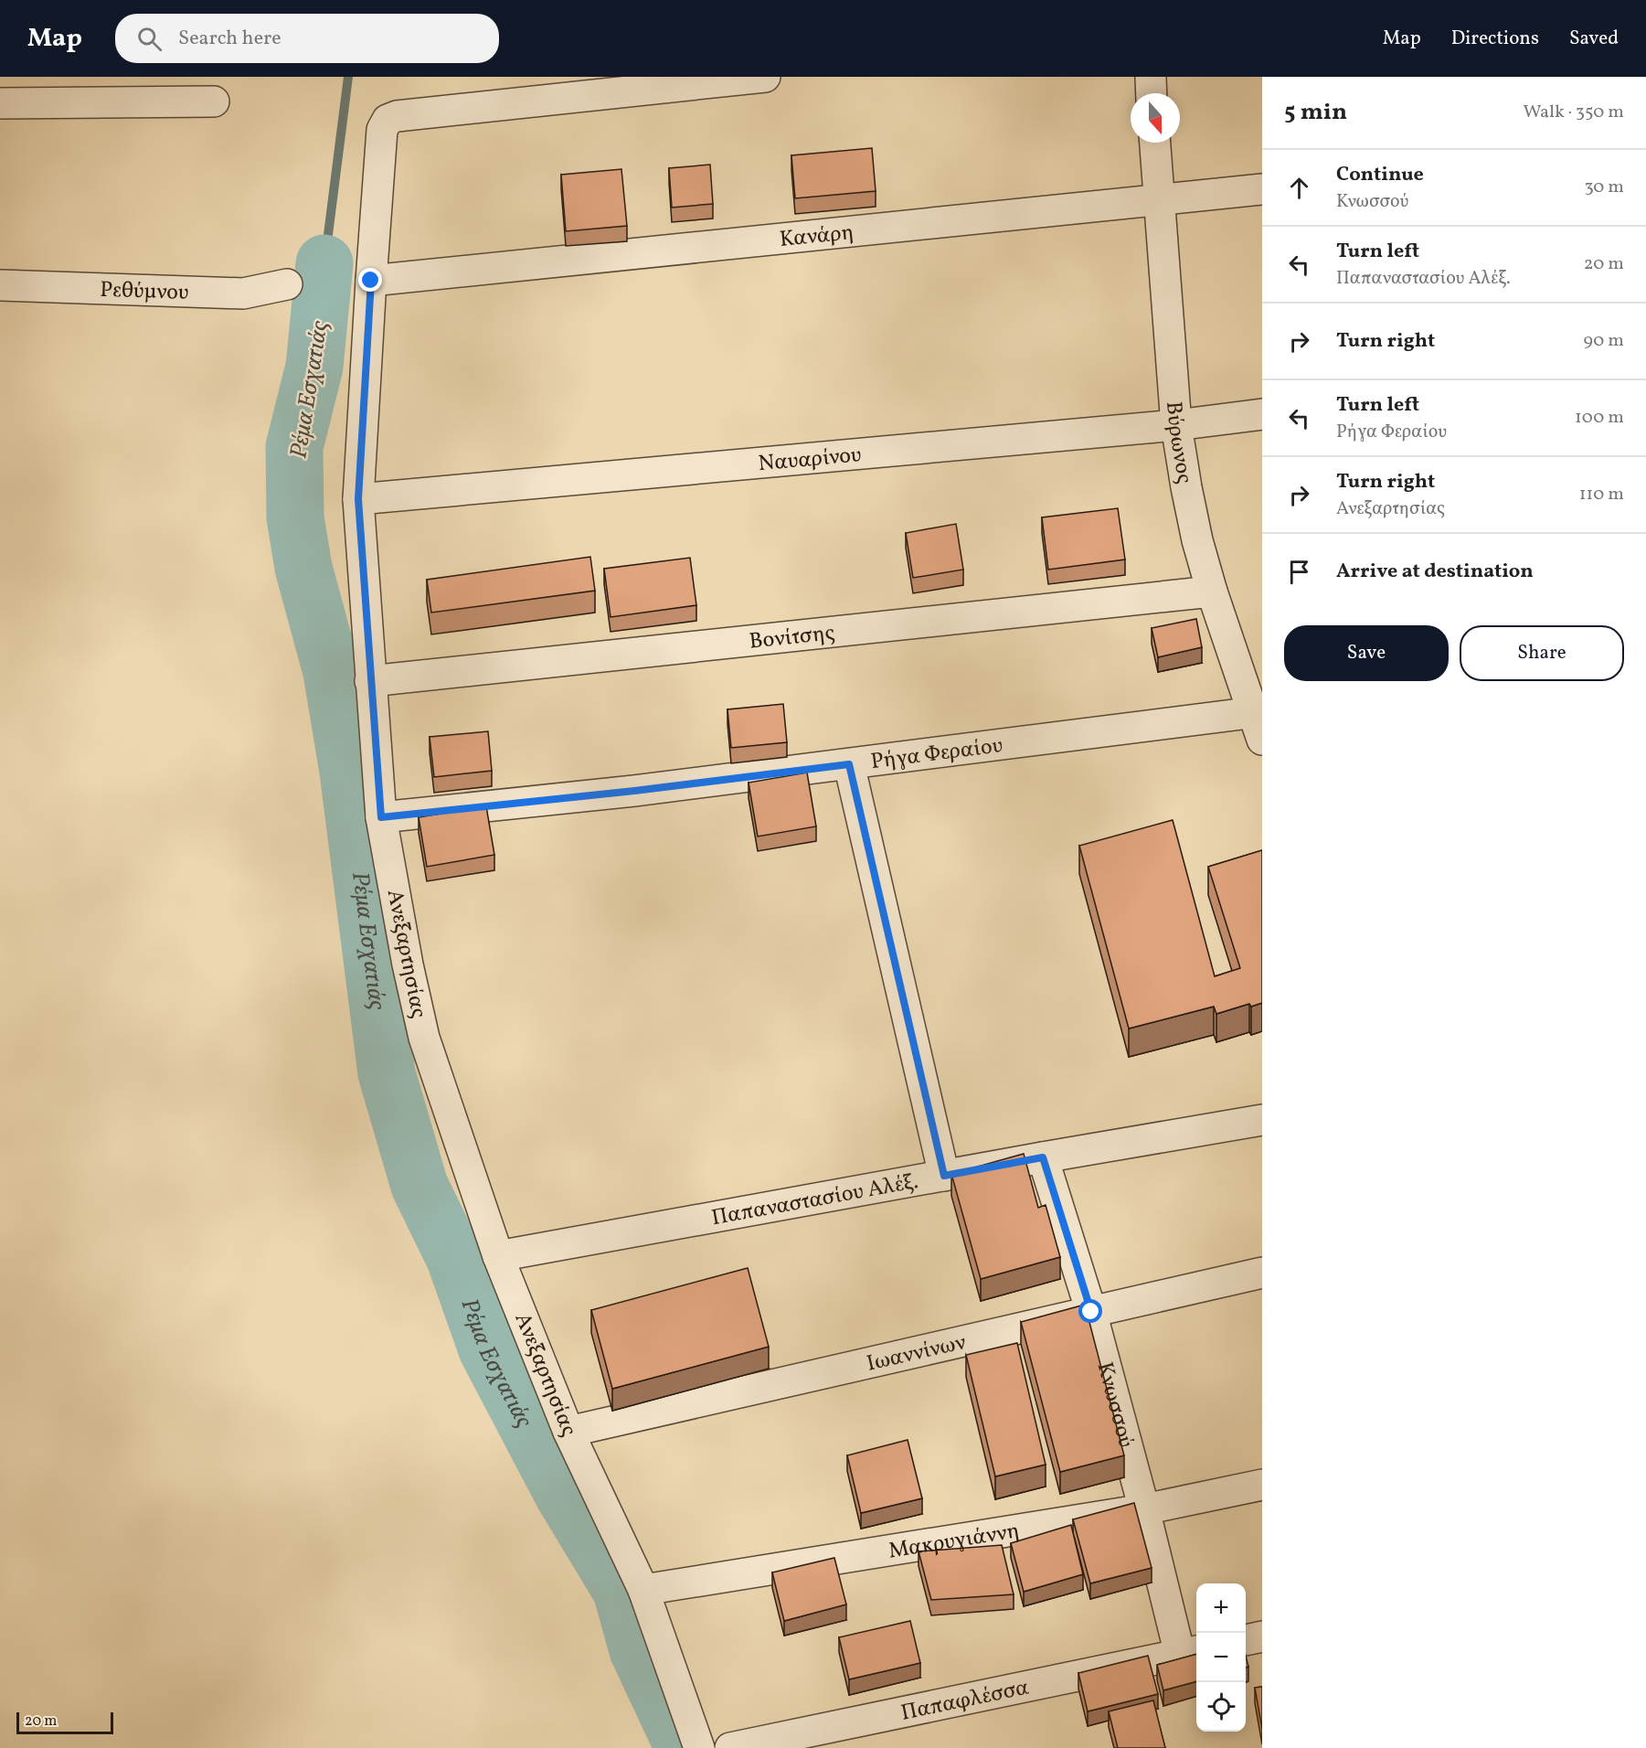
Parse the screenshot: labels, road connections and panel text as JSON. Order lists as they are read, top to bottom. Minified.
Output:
{"streets":{"street":["Κανάρη","Ρεθύμνου","Βύρωνος","Ναυαρίνου","Βονίτσης","Ρήγα Φεραίου","Ανεξαρτησίας","Παπαναστασίου Αλέξ.","Ιωαννίνων","Κνωσσού","Μακρυγιάννη","Παπαφλέσσα"]},"crossings":[["Κανάρη","Βύρωνος"],["Κανάρη","Ανεξαρτησίας"],["Βύρωνος","Ναυαρίνου"],["Βύρωνος","Βονίτσης"],["Βύρωνος","Ρήγα Φεραίου"],["Ναυαρίνου","Ανεξαρτησίας"],["Βονίτσης","Ανεξαρτησίας"],["Ρήγα Φεραίου","Ανεξαρτησίας"],["Ανεξαρτησίας","Παπαναστασίου Αλέξ."],["Ανεξαρτησίας","Ιωαννίνων"],["Ανεξαρτησίας","Μακρυγιάννη"],["Παπαναστασίου Αλέξ.","Κνωσσού"],["Ιωαννίνων","Κνωσσού"],["Κνωσσού","Μακρυγιάννη"],["Κνωσσού","Παπαφλέσσα"]],"water":["Ρέμα Εσχατιάς"],"scale_bar":"20 m","north":"bottom","page":{"header":"Map","search":"Search here","nav":["Map","Directions","Saved"],"heading":["5 min","Walk · 350 m"],"list":[["Continue","Κνωσσού","30 m"],["Turn left","Παπαναστασίου Αλέξ.","20 m"],["Turn right","90 m"],["Turn left","Ρήγα Φεραίου","100 m"],["Turn right","Ανεξαρτησίας","110 m"],"Arrive at destination"],"buttons":["Save","Share"],"map_buttons":["+","−"],"scale":"20 m"}}
